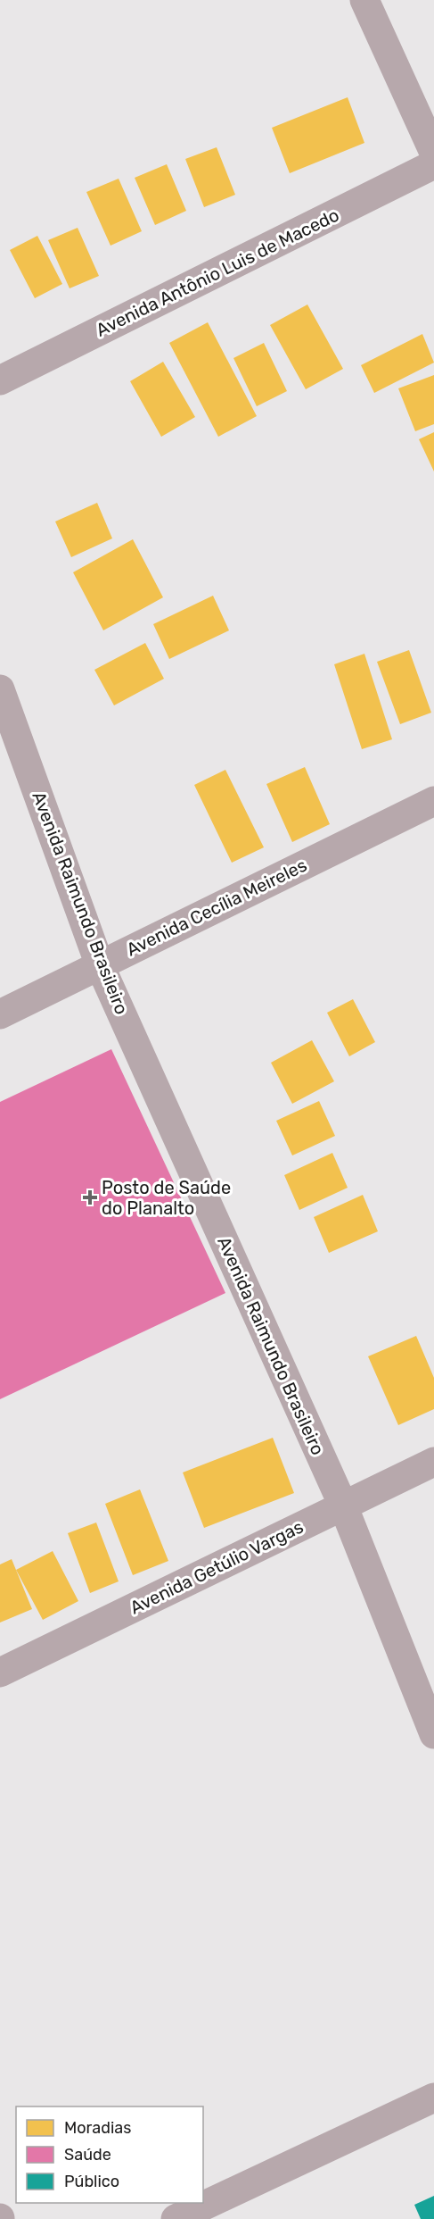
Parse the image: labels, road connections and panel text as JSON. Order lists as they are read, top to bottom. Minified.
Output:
{"streets":{"street":["Avenida Antônio Luis de Macedo","Avenida Raimundo Brasileiro","Avenida Cecília Meireles","Avenida Getúlio Vargas"]},"crossings":[["Avenida Raimundo Brasileiro","Avenida Cecília Meireles"],["Avenida Raimundo Brasileiro","Avenida Getúlio Vargas"]],"places":{"health":["Posto de Saúde do Planalto"]},"legend":["Moradias","Saúde","Público"]}
